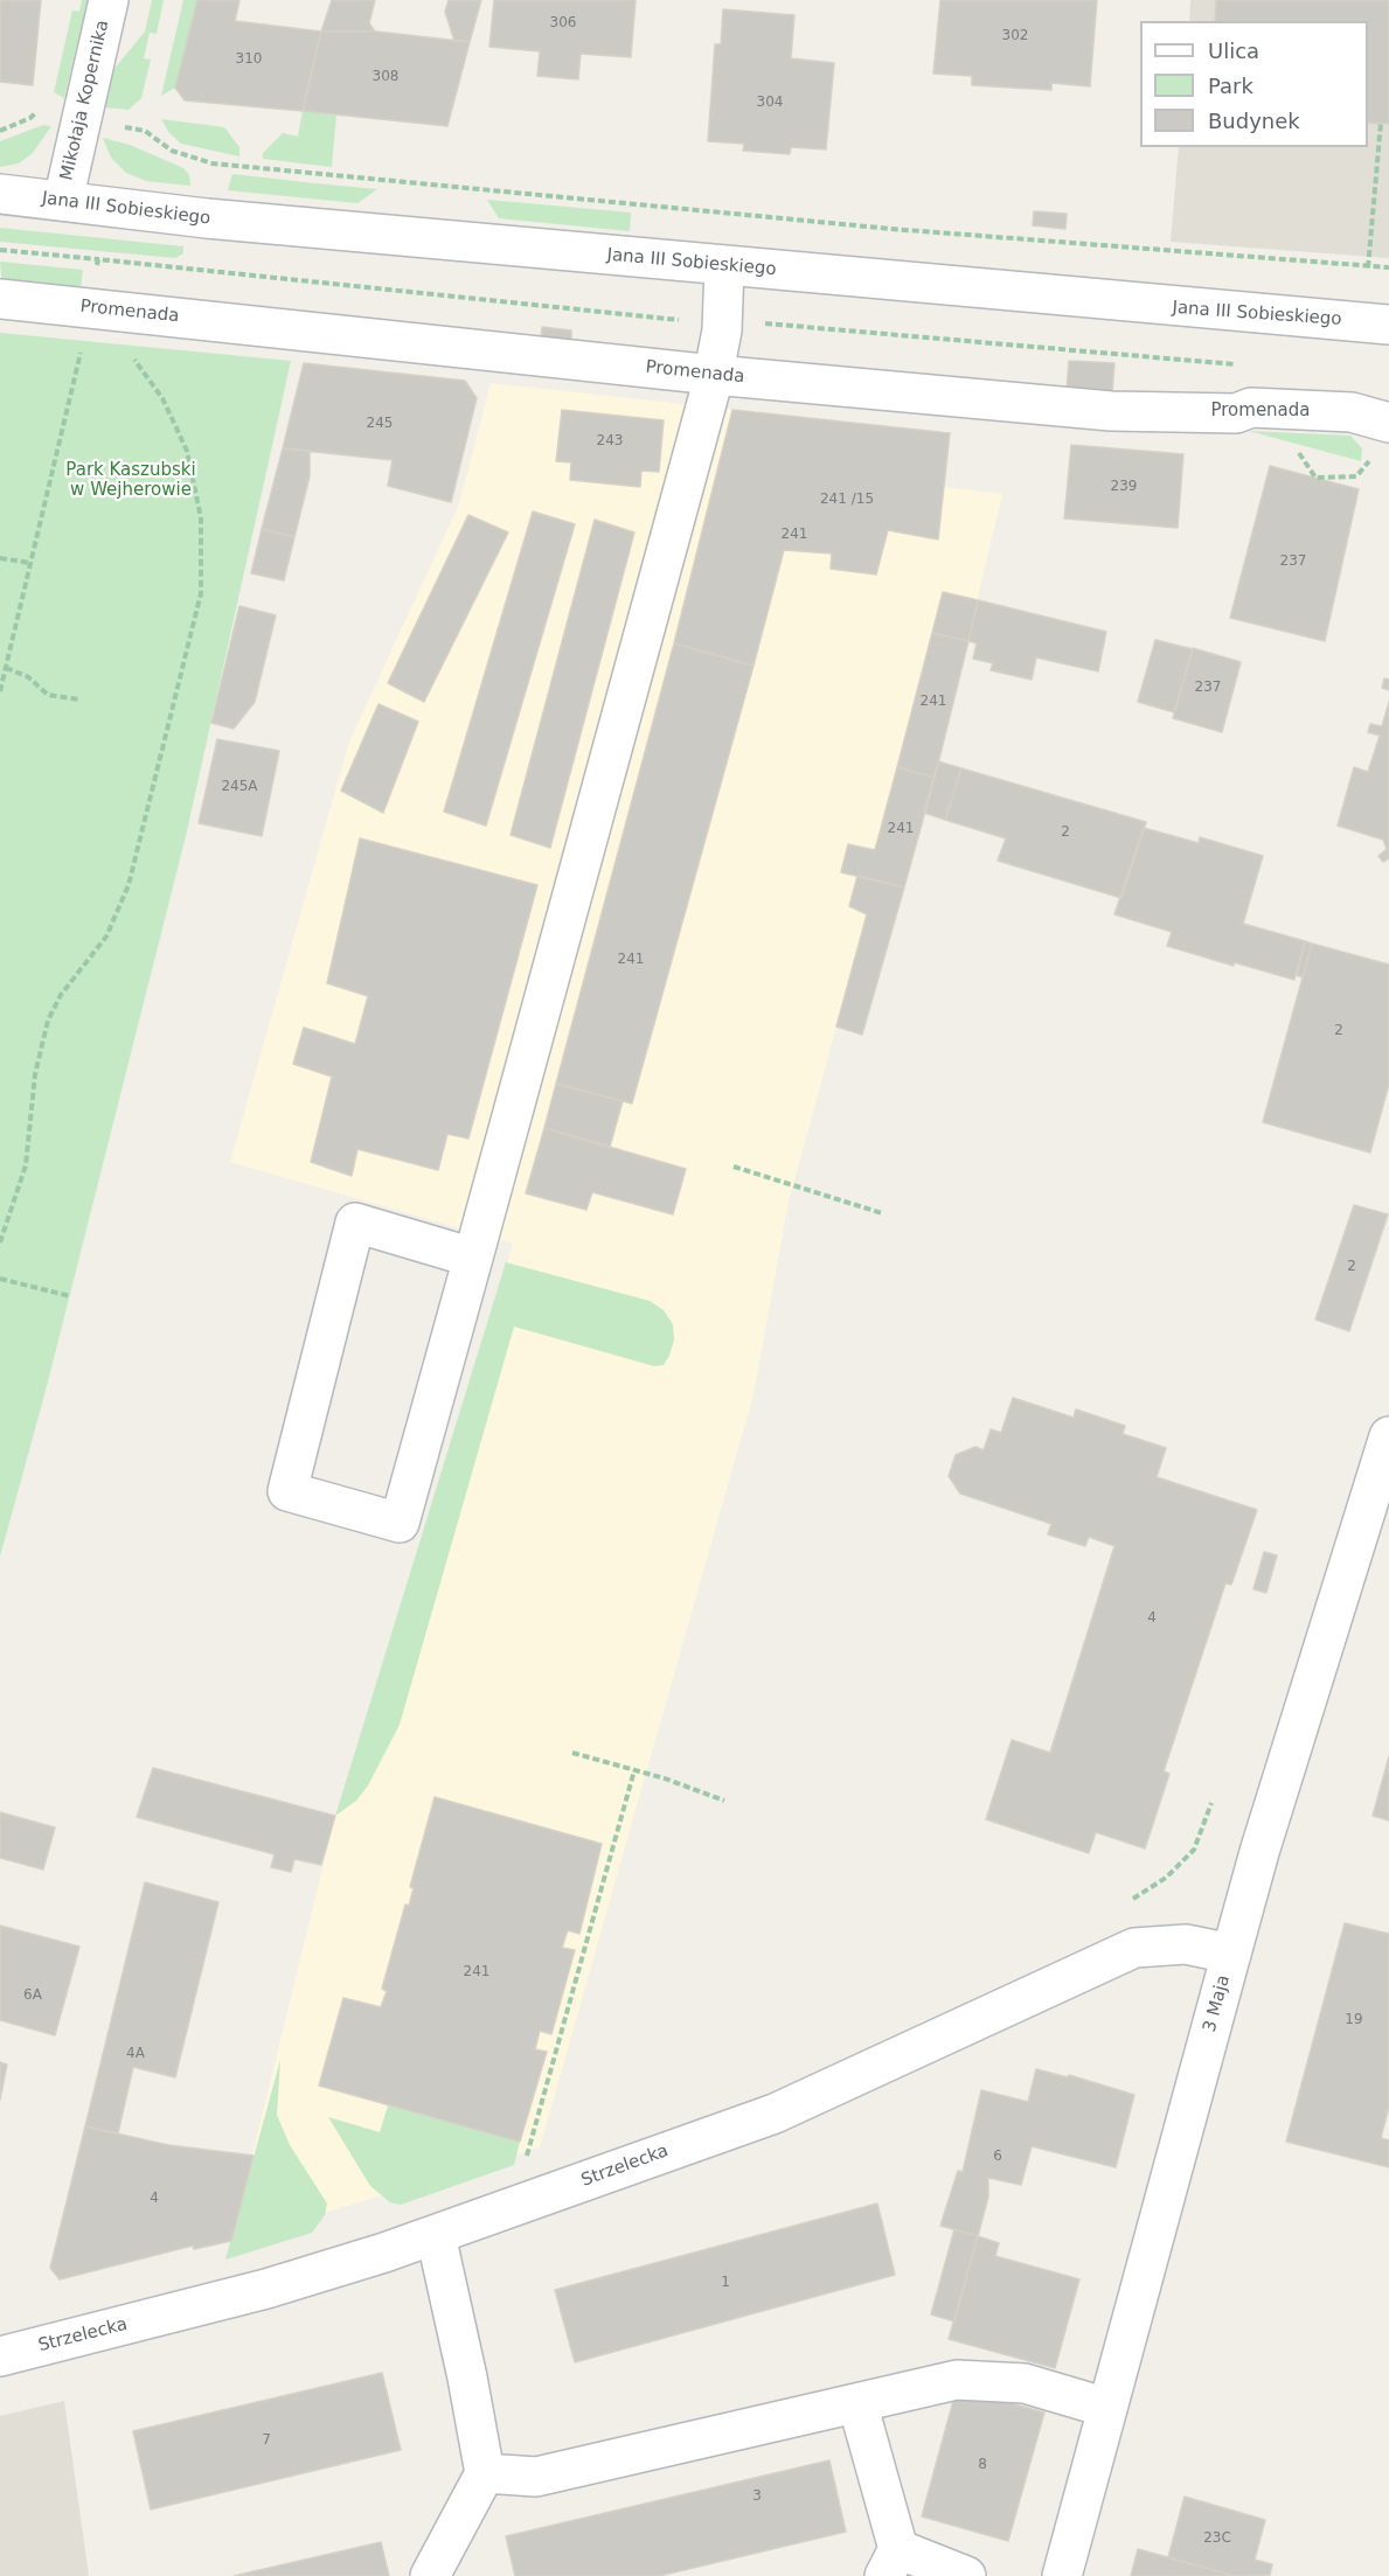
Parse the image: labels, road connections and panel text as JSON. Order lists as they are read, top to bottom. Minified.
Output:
{"streets":{"street":["Mikołaja Kopernika","Jana III Sobieskiego","Promenada","3 Maja","Strzelecka"]},"crossings":[["Mikołaja Kopernika","Jana III Sobieskiego"],["3 Maja","Strzelecka"]],"parks":["Park Kaszubski w Wejherowie"],"house_numbers":["306","302","310","308","304","245","243","239","241 /15","241","237","237","241","245A","241","2","241","2","2","4","241","6A","19","4A","6","4","1","7","8","3","23C"],"legend":["Ulica","Park","Budynek"]}
